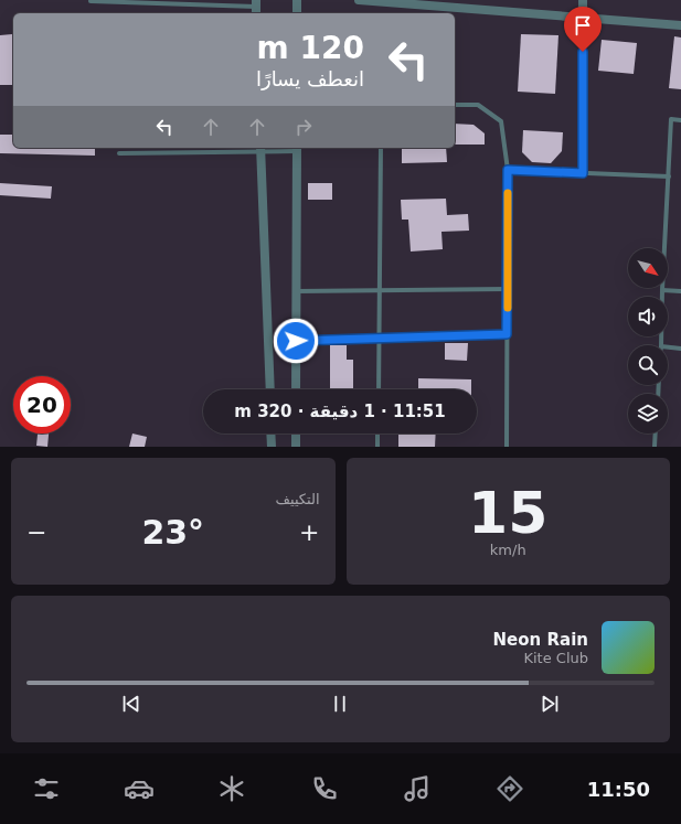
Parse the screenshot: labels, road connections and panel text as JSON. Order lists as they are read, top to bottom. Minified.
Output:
{"north":"bottom right","page":{"turn":["120 m","انعطف يسارًا"],"limit":"20","trip":"11:51 · 1 دقيقة · 320 m","tile":[["15","km/h"],"التكييف"],"heat":["−","23°","+"],"song":["Neon Rain","Kite Club"],"tabs":"11:50"}}
